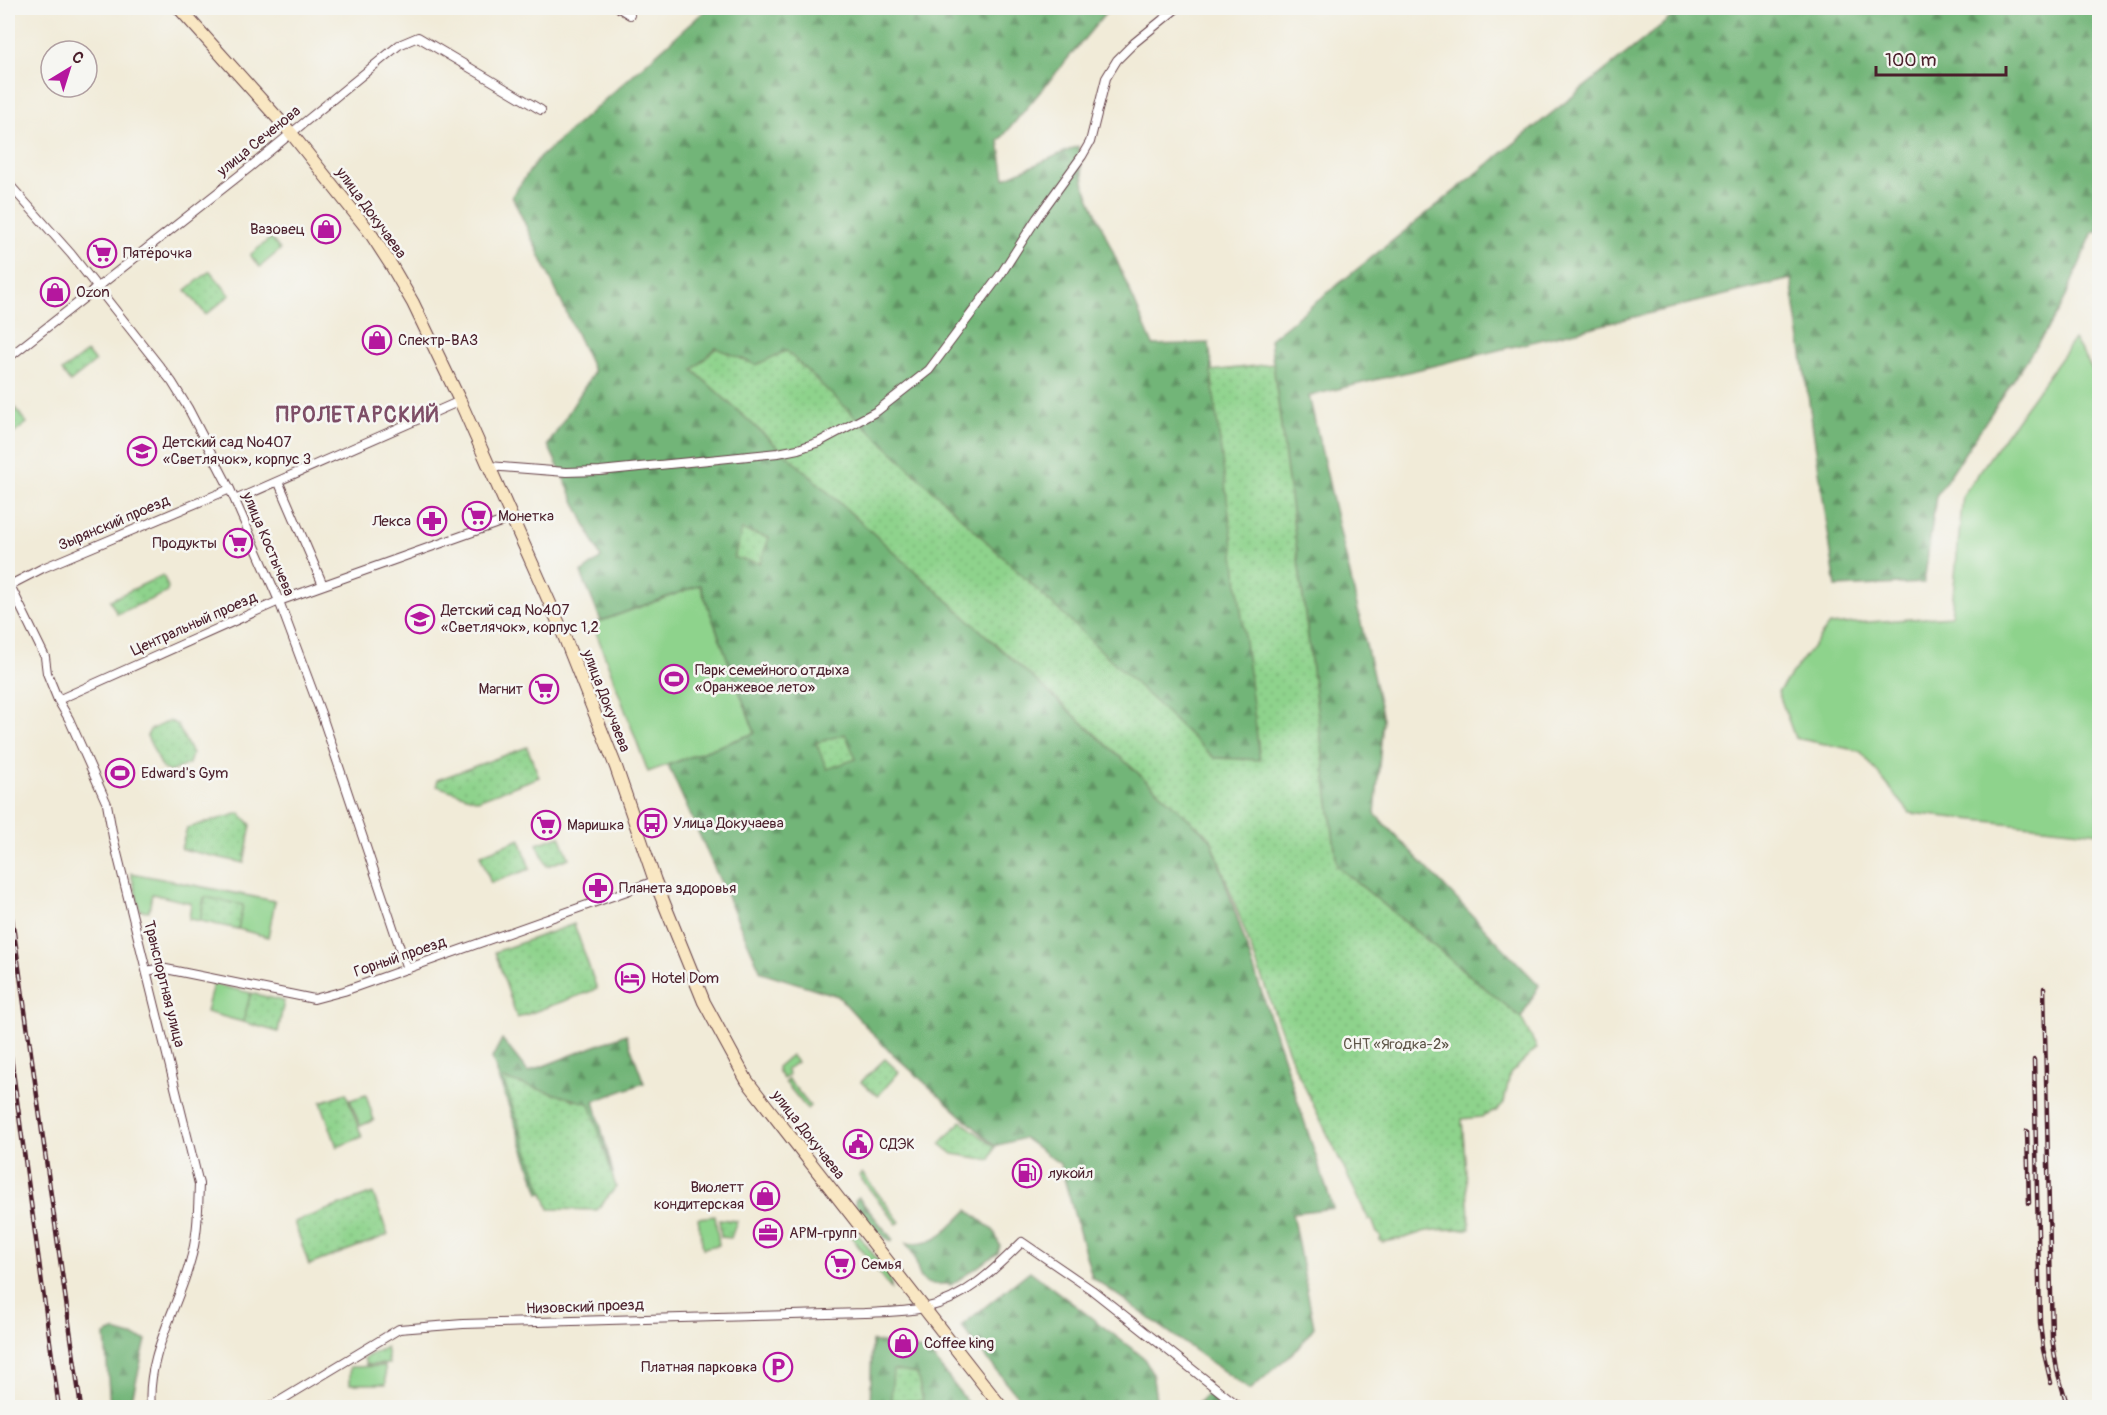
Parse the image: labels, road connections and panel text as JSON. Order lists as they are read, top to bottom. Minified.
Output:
{"streets":{"main road":["улица Докучаева"],"street":["улица Сеченова","Зырянский проезд","улица Костычева","Центральный проезд","Горный проезд","Транспортная улица","Низовский проезд"]},"crossings":[["улица Сеченова","улица Докучаева"],["улица Сеченова","улица Костычева"],["улица Докучаева","Центральный проезд"],["улица Докучаева","Горный проезд"],["улица Докучаева","Низовский проезд"],["Зырянский проезд","улица Костычева"],["Зырянский проезд","Транспортная улица"],["улица Костычева","Центральный проезд"],["улица Костычева","Горный проезд"],["Центральный проезд","Транспортная улица"],["Горный проезд","Транспортная улица"]],"districts":["ПРОЛЕТАРСКИЙ"],"parks":["СНТ «Ягодка-2»"],"places":{"shop":["Вазовец","Ozon","Спектр-ВАЗ","Виолетт кондитерская","Coffee king"],"supermarket":["Пятёрочка","Монетка","Продукты","Магнит","Маришка","Семья"],"school or university":["Детский сад №407 «Светлячок», корпус 3","Детский сад №407 «Светлячок», корпус 1,2"],"pharmacy":["Лекса","Планета здоровья"],"sports":["Парк семейного отдыха «Оранжевое лето»","Edward's Gym"],"bus stop":["Улица Докучаева"],"hotel":["Hotel Dom"],"public building":["СДЭК"],"fuel station":["лукойл"],"office":["АРМ-групп"],"parking":["Платная парковка"]},"scale_bar":"100 m","north":"top right"}
